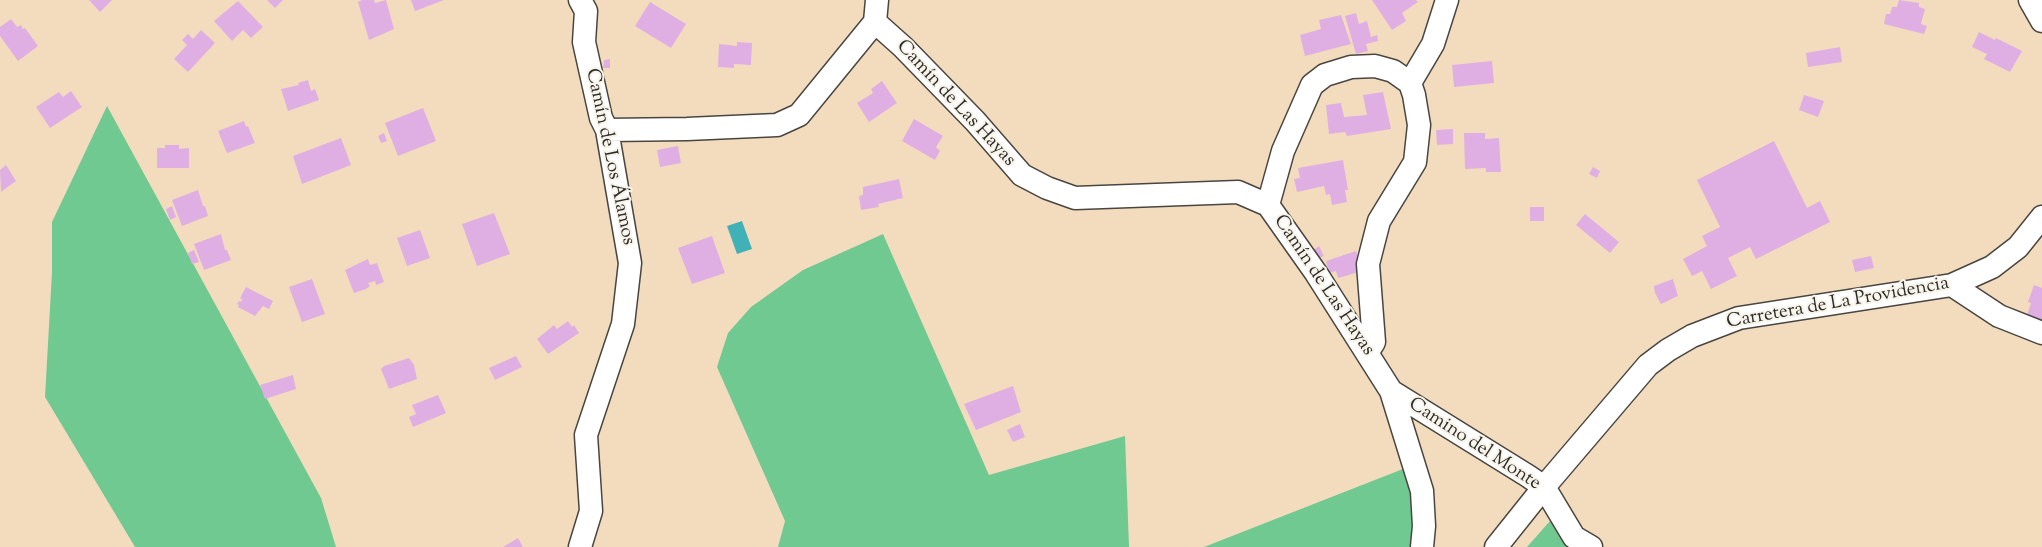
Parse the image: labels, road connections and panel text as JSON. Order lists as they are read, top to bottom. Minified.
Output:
{"streets":{"street":["Camín de Las Hayas","Camín de Los Álamos","Carretera de La Providencia","Camino del Monte"]},"crossings":[["Camín de Las Hayas","Camino del Monte"],["Carretera de La Providencia","Camino del Monte"]]}
